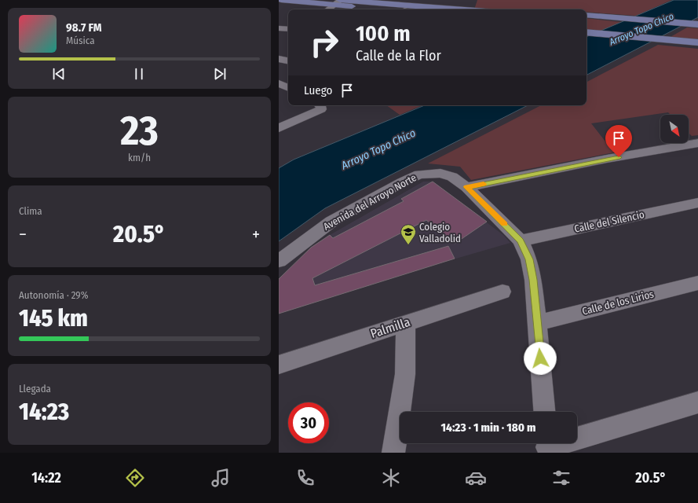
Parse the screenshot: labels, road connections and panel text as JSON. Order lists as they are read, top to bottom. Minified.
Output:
{"streets":{"street":["Avenida del Arroyo Norte","Calle del Silencio","Calle de los Lirios","Palmilla"]},"crossings":[["Avenida del Arroyo Norte","Calle del Silencio"]],"water":["Arroyo Topo Chico"],"places":{"school or university":["Colegio Valladolid"]},"north":"bottom right","page":{"turn":["100 m","Calle de la Flor"],"song":["98.7 FM","Música"],"then":"Luego","tile":[["23","km/h"],"Clima",["Autonomía · 29%","145 km"],["Llegada","14:23"]],"heat":["−","20.5°","+"],"limit":"30","trip":"14:23 · 1 min · 180 m","tabs":["14:22","20.5°"]}}
